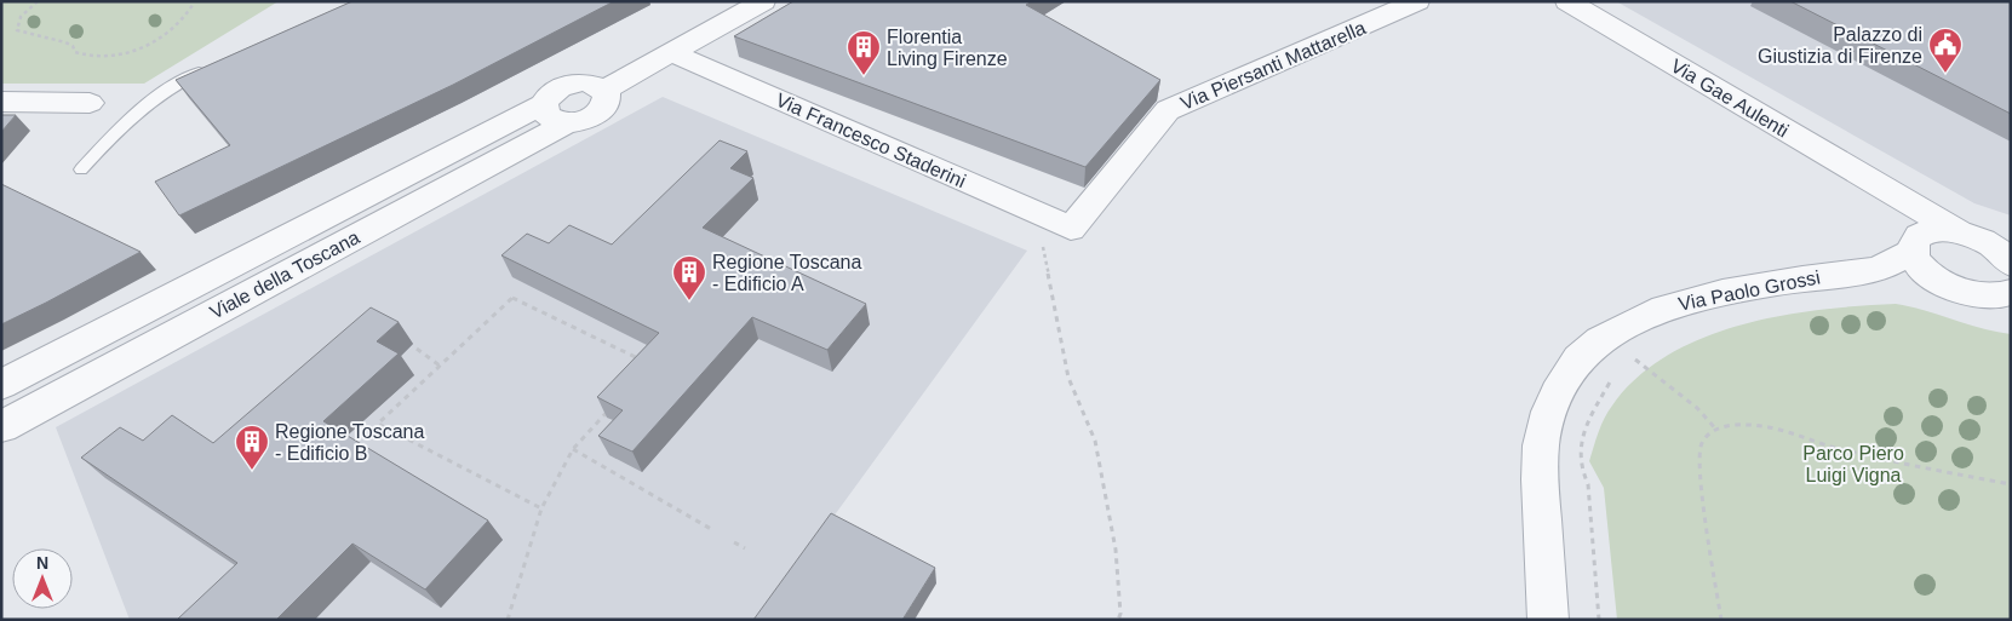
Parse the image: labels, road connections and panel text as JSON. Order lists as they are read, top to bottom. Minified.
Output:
{"streets":{"street":["Via Piersanti Mattarella","Via Gae Aulenti","Via Francesco Staderini","Viale della Toscana","Via Paolo Grossi"]},"crossings":[["Via Piersanti Mattarella","Via Francesco Staderini"],["Via Gae Aulenti","Via Paolo Grossi"],["Via Francesco Staderini","Viale della Toscana"]],"parks":["Parco Piero Luigi Vigna"],"places":{"public building":["Palazzo di Giustizia di Firenze"],"building":["Florentia Living Firenze","Regione Toscana - Edificio A","Regione Toscana - Edificio B"]},"north":"top"}
